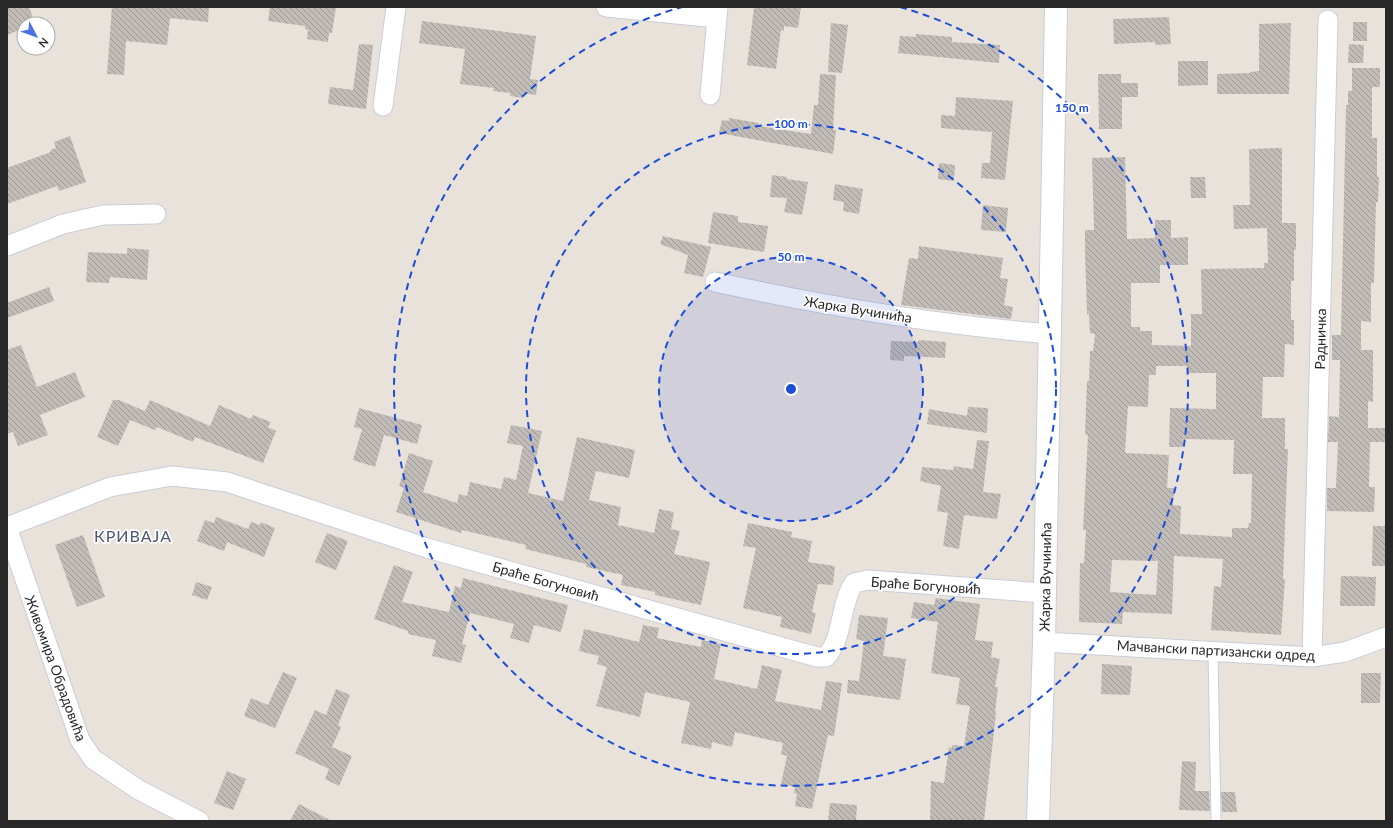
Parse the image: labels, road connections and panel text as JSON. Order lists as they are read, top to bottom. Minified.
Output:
{"streets":{"street":["Жарка Вучинића","Радничка","Браће Богуновић","Мачвански партизански одред","Живомира Обрадовића"]},"crossings":[["Жарка Вучинића","Браће Богуновић"],["Жарка Вучинића","Мачвански партизански одред"],["Радничка","Мачвански партизански одред"],["Браће Богуновић","Живомира Обрадовића"]],"districts":["КРИВАЈА"],"north":"bottom right","rings":["150 m","100 m","50 m"]}
